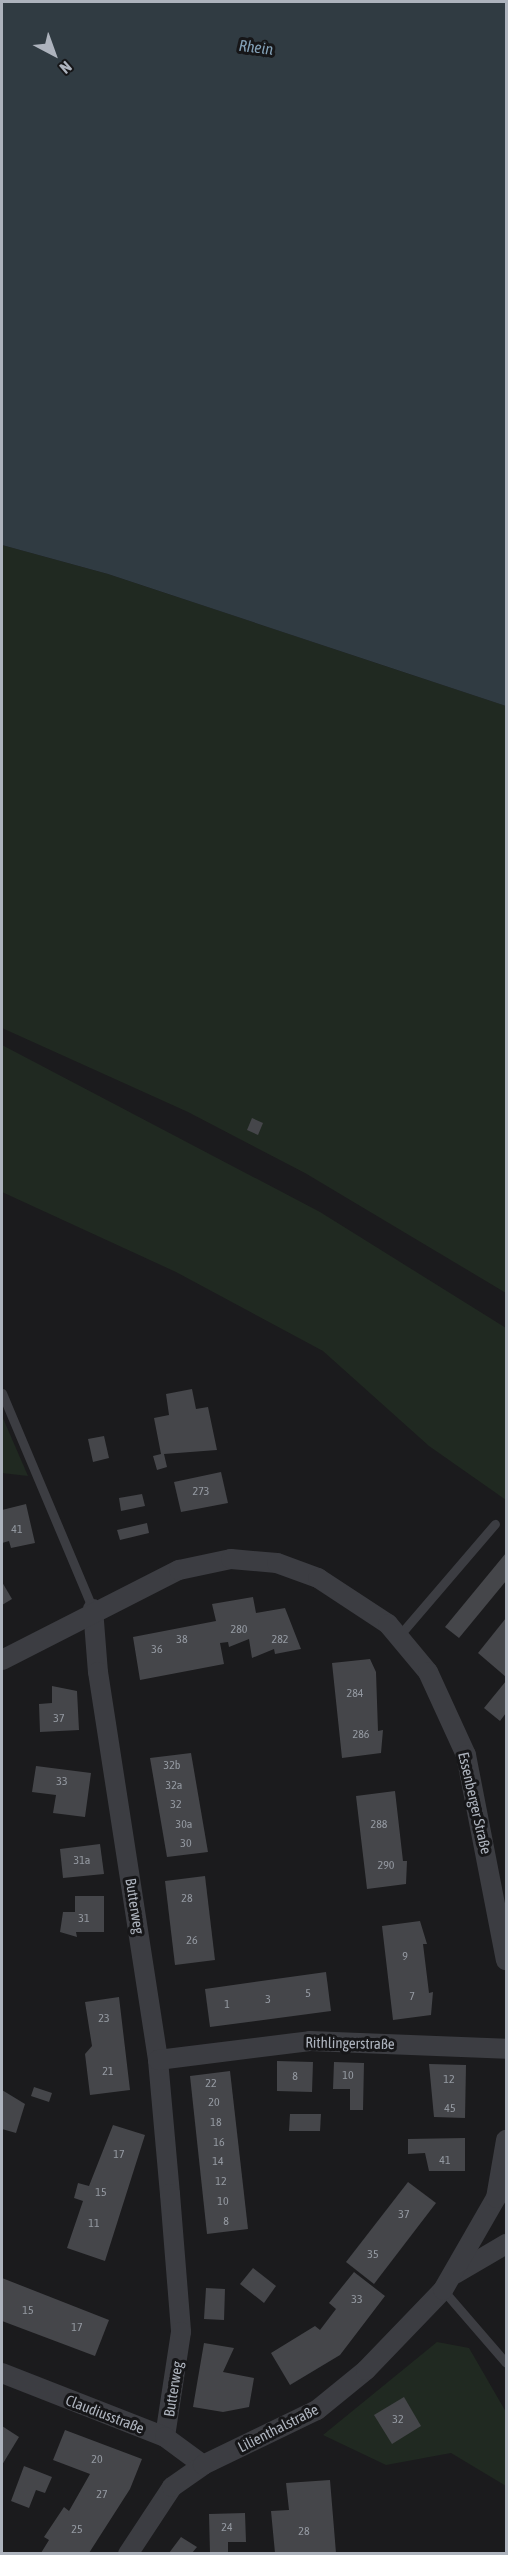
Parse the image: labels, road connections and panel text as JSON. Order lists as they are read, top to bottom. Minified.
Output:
{"streets":{"street":["Essenberger Straße","Butterweg","Rithlingerstraße","Claudiusstraße","Lilienthalstraße"]},"crossings":[["Essenberger Straße","Butterweg"],["Butterweg","Rithlingerstraße"],["Butterweg","Claudiusstraße"],["Claudiusstraße","Lilienthalstraße"]],"water":["Rhein"],"house_numbers":["273","41","280","38","282","36","284","37","286","32b","33","32a","32","30a","288","30","31a","290","28","31","26","9","5","7","3","1","23","21","10","8","12","22","20","45","18","16","17","41","14","12","15","10","37","8","11","35","33","15","17","32","20","27","24","25","28"],"north":"bottom right"}
